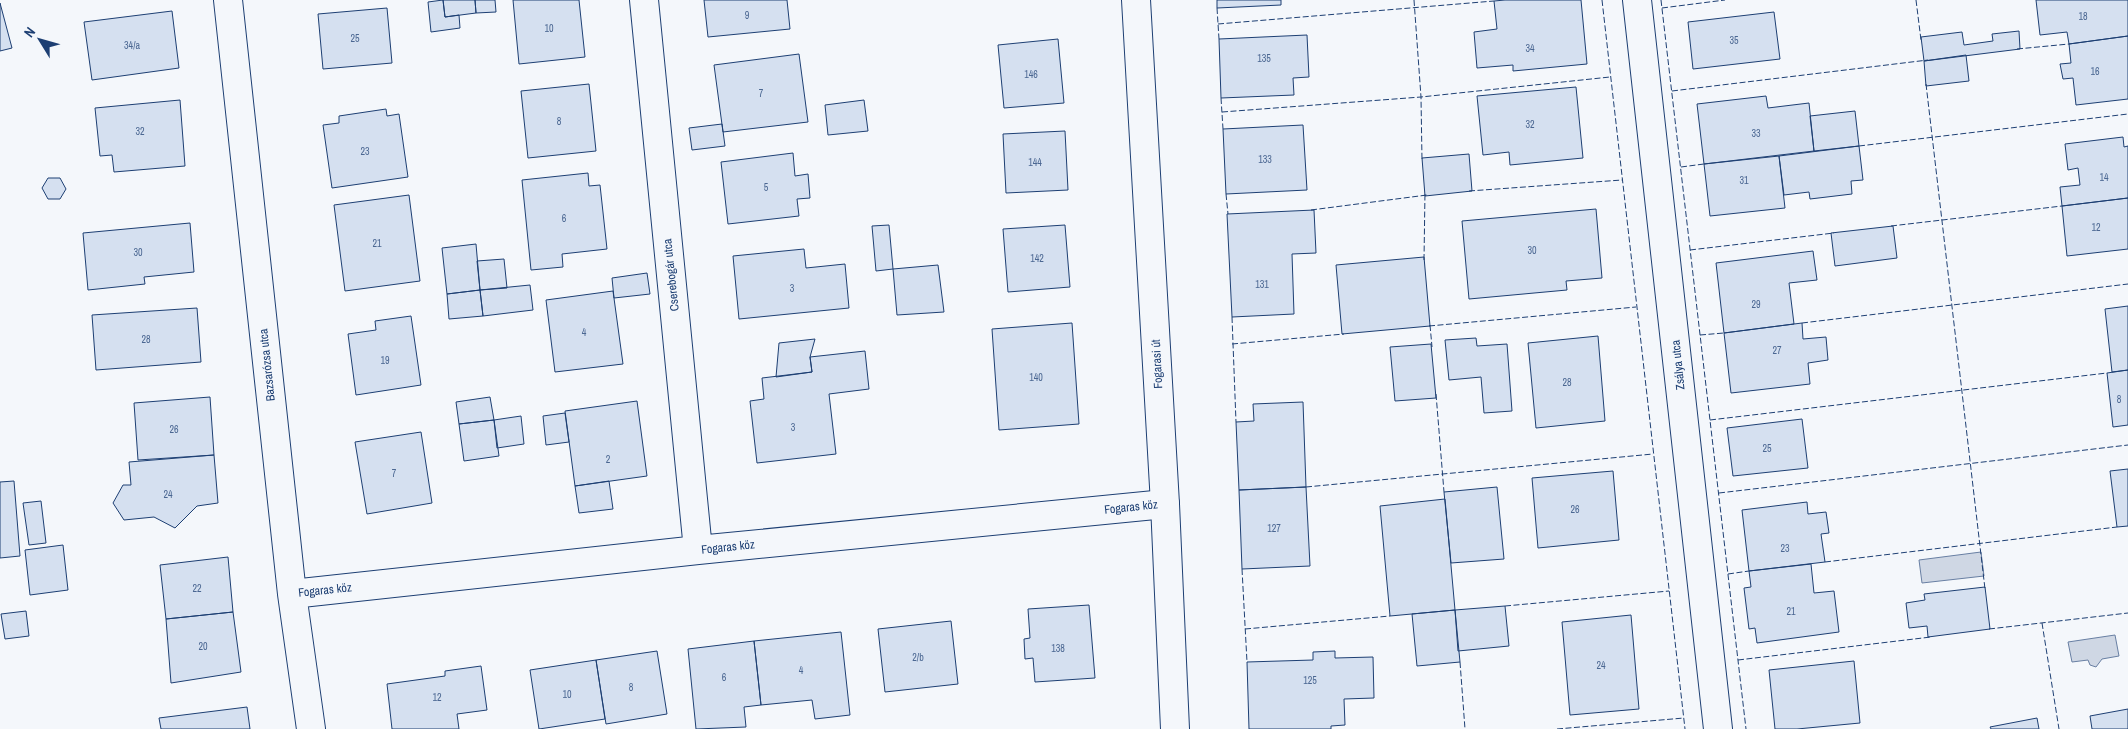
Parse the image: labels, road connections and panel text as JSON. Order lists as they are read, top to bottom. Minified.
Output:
{"streets":{"street":["Cserebogár utca","Fogarasi út","Bazsarózsa utca","Zsálya utca","Fogaras köz"]},"crossings":[["Cserebogár utca","Fogaras köz"],["Fogarasi út","Fogaras köz"],["Bazsarózsa utca","Fogaras köz"]],"house_numbers":["9","18","10","25","35","34/a","34","135","16","146","7","8","32","32","33","23","133","144","14","31","5","6","12","21","30","30","142","131","3","29","4","28","27","19","140","28","8","3","26","25","2","7","24","26","127","23","22","21","20","138","2/b","24","4","6","125","8","10","12"],"north":"top left"}
